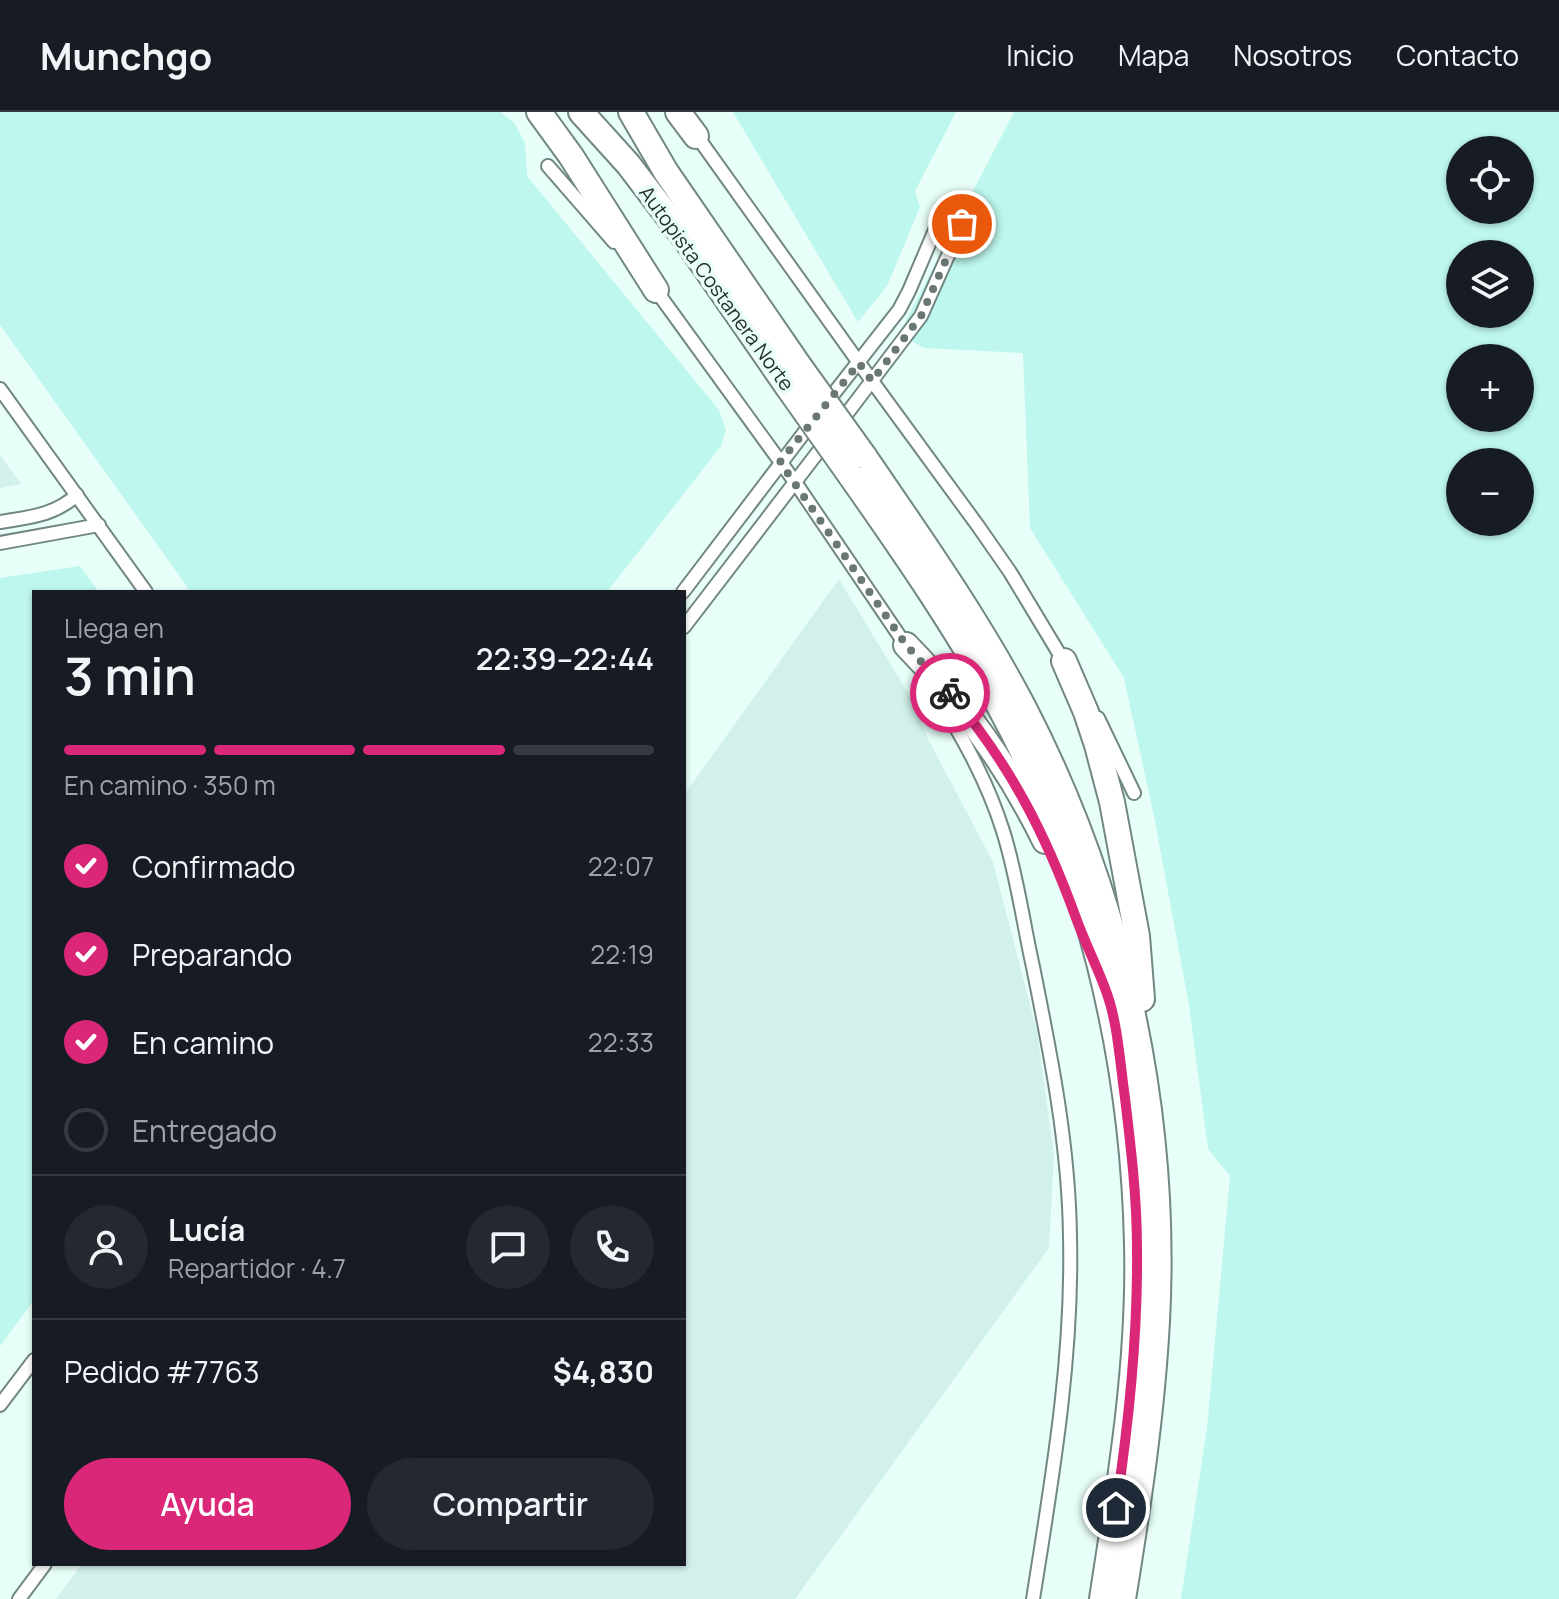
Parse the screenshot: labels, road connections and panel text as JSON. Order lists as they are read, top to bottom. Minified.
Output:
{"streets":{"highway":["Autopista Costanera Norte"]},"page":{"header":"Munchgo","nav":["Inicio","Mapa","Nosotros","Contacto"],"map_buttons":["+","−"],"heading":["3 min","Llega en","22:39–22:44"],"panel":["Lucía","Repartidor · 4.7","Pedido #7763","$4,830"],"bar":"En camino · 350 m","list":[["Confirmado","22:07"],["Preparando","22:19"],["En camino","22:33"],"Entregado"],"buttons":["Ayuda","Compartir"]}}
